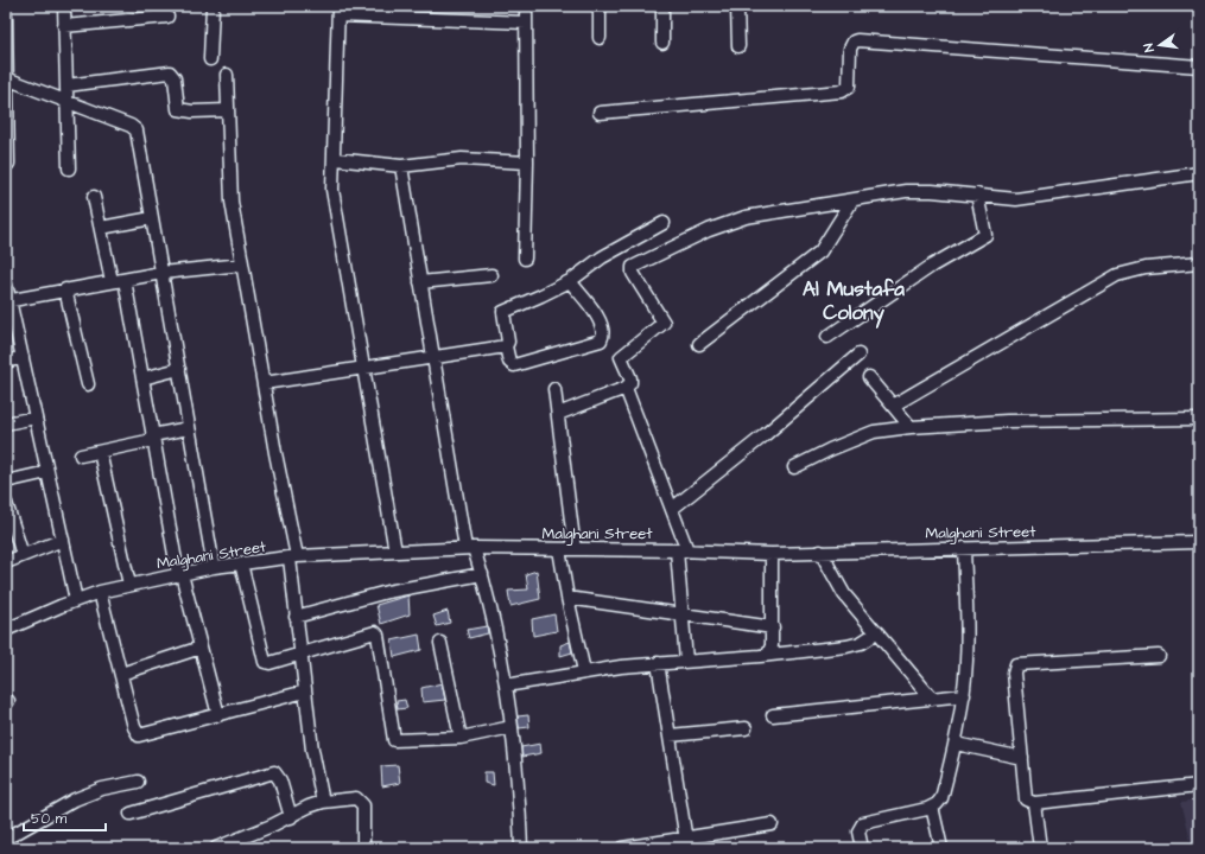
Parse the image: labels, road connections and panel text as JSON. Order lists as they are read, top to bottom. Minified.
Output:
{"streets":{"street":["Malghani Street"]},"districts":["Al Mustafa Colony"],"scale_bar":"50 m","north":"left"}
